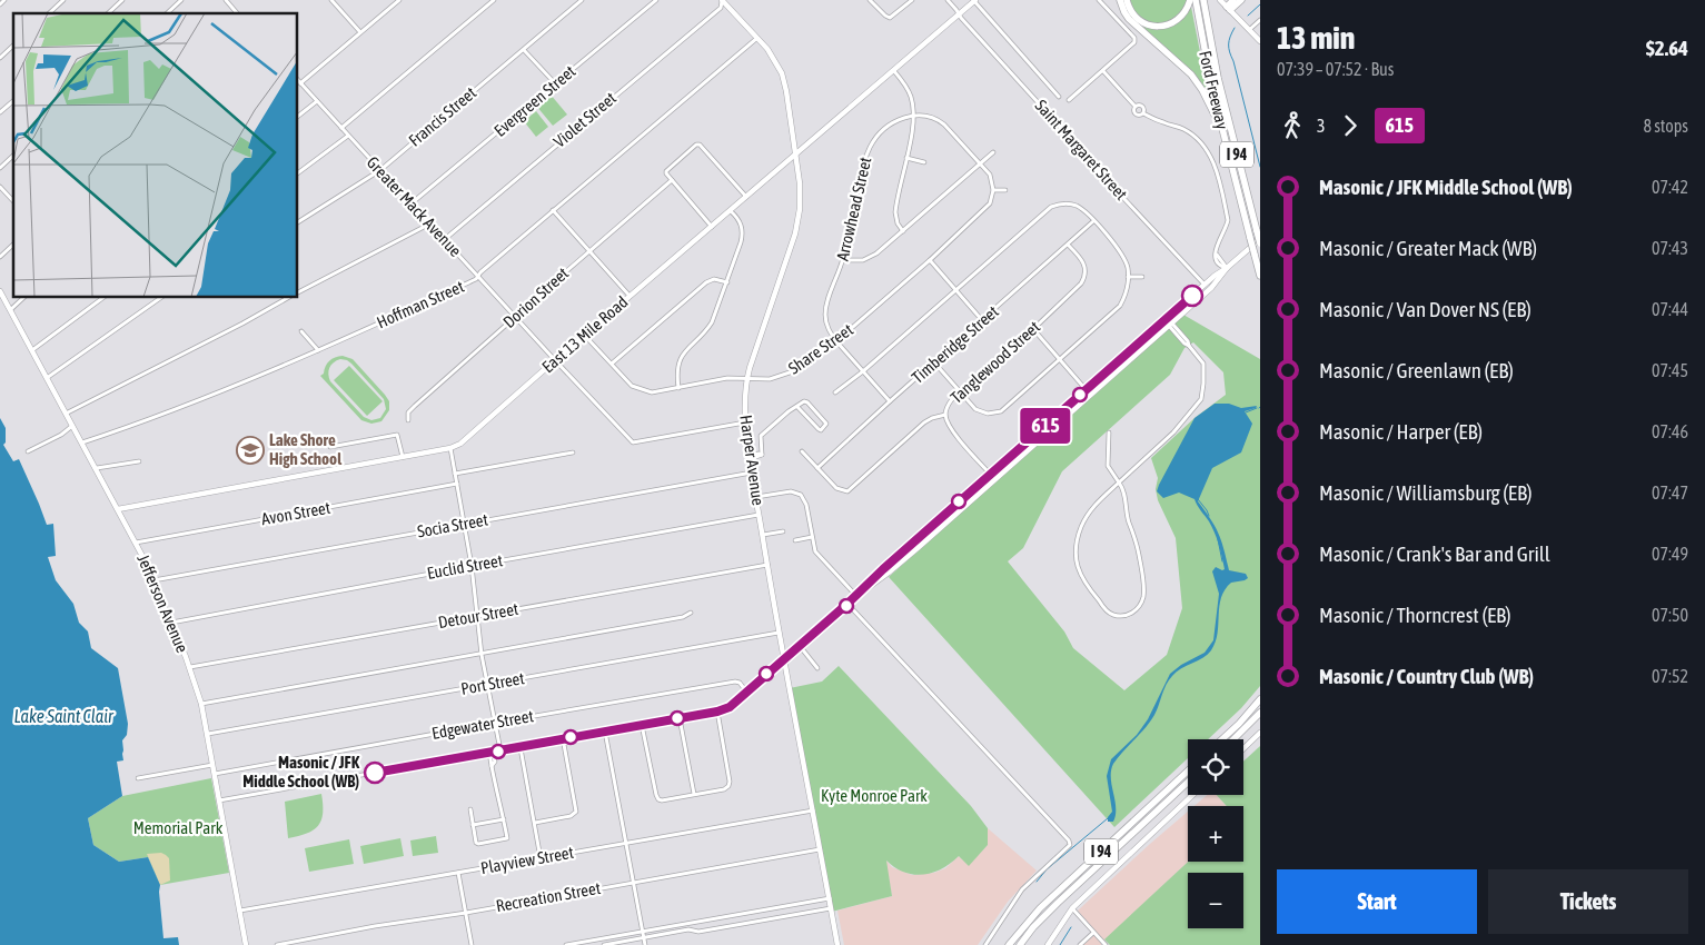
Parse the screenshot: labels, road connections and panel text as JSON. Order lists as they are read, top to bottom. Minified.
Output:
{"streets":{"highway":["Ford Freeway","I 94"],"main road":["East 13 Mile Road","Harper Avenue","Jefferson Avenue"],"street":["Evergreen Street","Francis Street","Violet Street","Saint Margaret Street","Greater Mack Avenue","Arrowhead Street","Dorion Street","Hoffman Street","Timberidge Street","Share Street","Tanglewood Street","Avon Street","Socia Street","Euclid Street","Detour Street","Port Street","Edgewater Street","Playview Street","Recreation Street"]},"crossings":[["Evergreen Street","Greater Mack Avenue"],["Francis Street","Greater Mack Avenue"],["Violet Street","Greater Mack Avenue"],["Violet Street","Harper Avenue"],["Saint Margaret Street","East 13 Mile Road"],["Greater Mack Avenue","Dorion Street"],["Greater Mack Avenue","Hoffman Street"],["Greater Mack Avenue","East 13 Mile Road"],["Greater Mack Avenue","Harper Avenue"],["Arrowhead Street","Timberidge Street"],["Arrowhead Street","Share Street"],["Hoffman Street","Harper Avenue"],["Hoffman Street","Jefferson Avenue"],["East 13 Mile Road","Share Street"],["East 13 Mile Road","Harper Avenue"],["East 13 Mile Road","Jefferson Avenue"],["Timberidge Street","Tanglewood Street"],["Share Street","Harper Avenue"],["Harper Avenue","Socia Street"],["Harper Avenue","Euclid Street"],["Harper Avenue","Detour Street"],["Harper Avenue","Port Street"],["Harper Avenue","Playview Street"],["Harper Avenue","Recreation Street"],["Avon Street","Jefferson Avenue"],["Socia Street","Jefferson Avenue"],["Euclid Street","Jefferson Avenue"],["Jefferson Avenue","Detour Street"],["Jefferson Avenue","Port Street"],["Jefferson Avenue","Edgewater Street"],["Jefferson Avenue","Playview Street"]],"water":["Lake Saint Clair"],"parks":["Kyte Monroe Park","Memorial Park"],"places":{"school or university":["Lake Shore High School"],"other":["Masonic / JFK Middle School (WB)"]},"lines":["bus line 615"],"page":{"on_map":"615","heading":["13 min","07:39 – 07:52 · Bus","$2.64"],"legs":["3","615","8 stops"],"list":[{"name":"Masonic / JFK Middle School (WB)","value":"07:42"},{"name":"Masonic / Greater Mack (WB)","value":"07:43"},{"name":"Masonic / Van Dover NS (EB)","value":"07:44"},{"name":"Masonic / Greenlawn (EB)","value":"07:45"},{"name":"Masonic / Harper (EB)","value":"07:46"},{"name":"Masonic / Williamsburg (EB)","value":"07:47"},{"name":"Masonic / Crank's Bar and Grill","value":"07:49"},{"name":"Masonic / Thorncrest (EB)","value":"07:50"},{"name":"Masonic / Country Club (WB)","value":"07:52"}],"map_buttons":["+","−"],"buttons":["Start","Tickets"]}}
